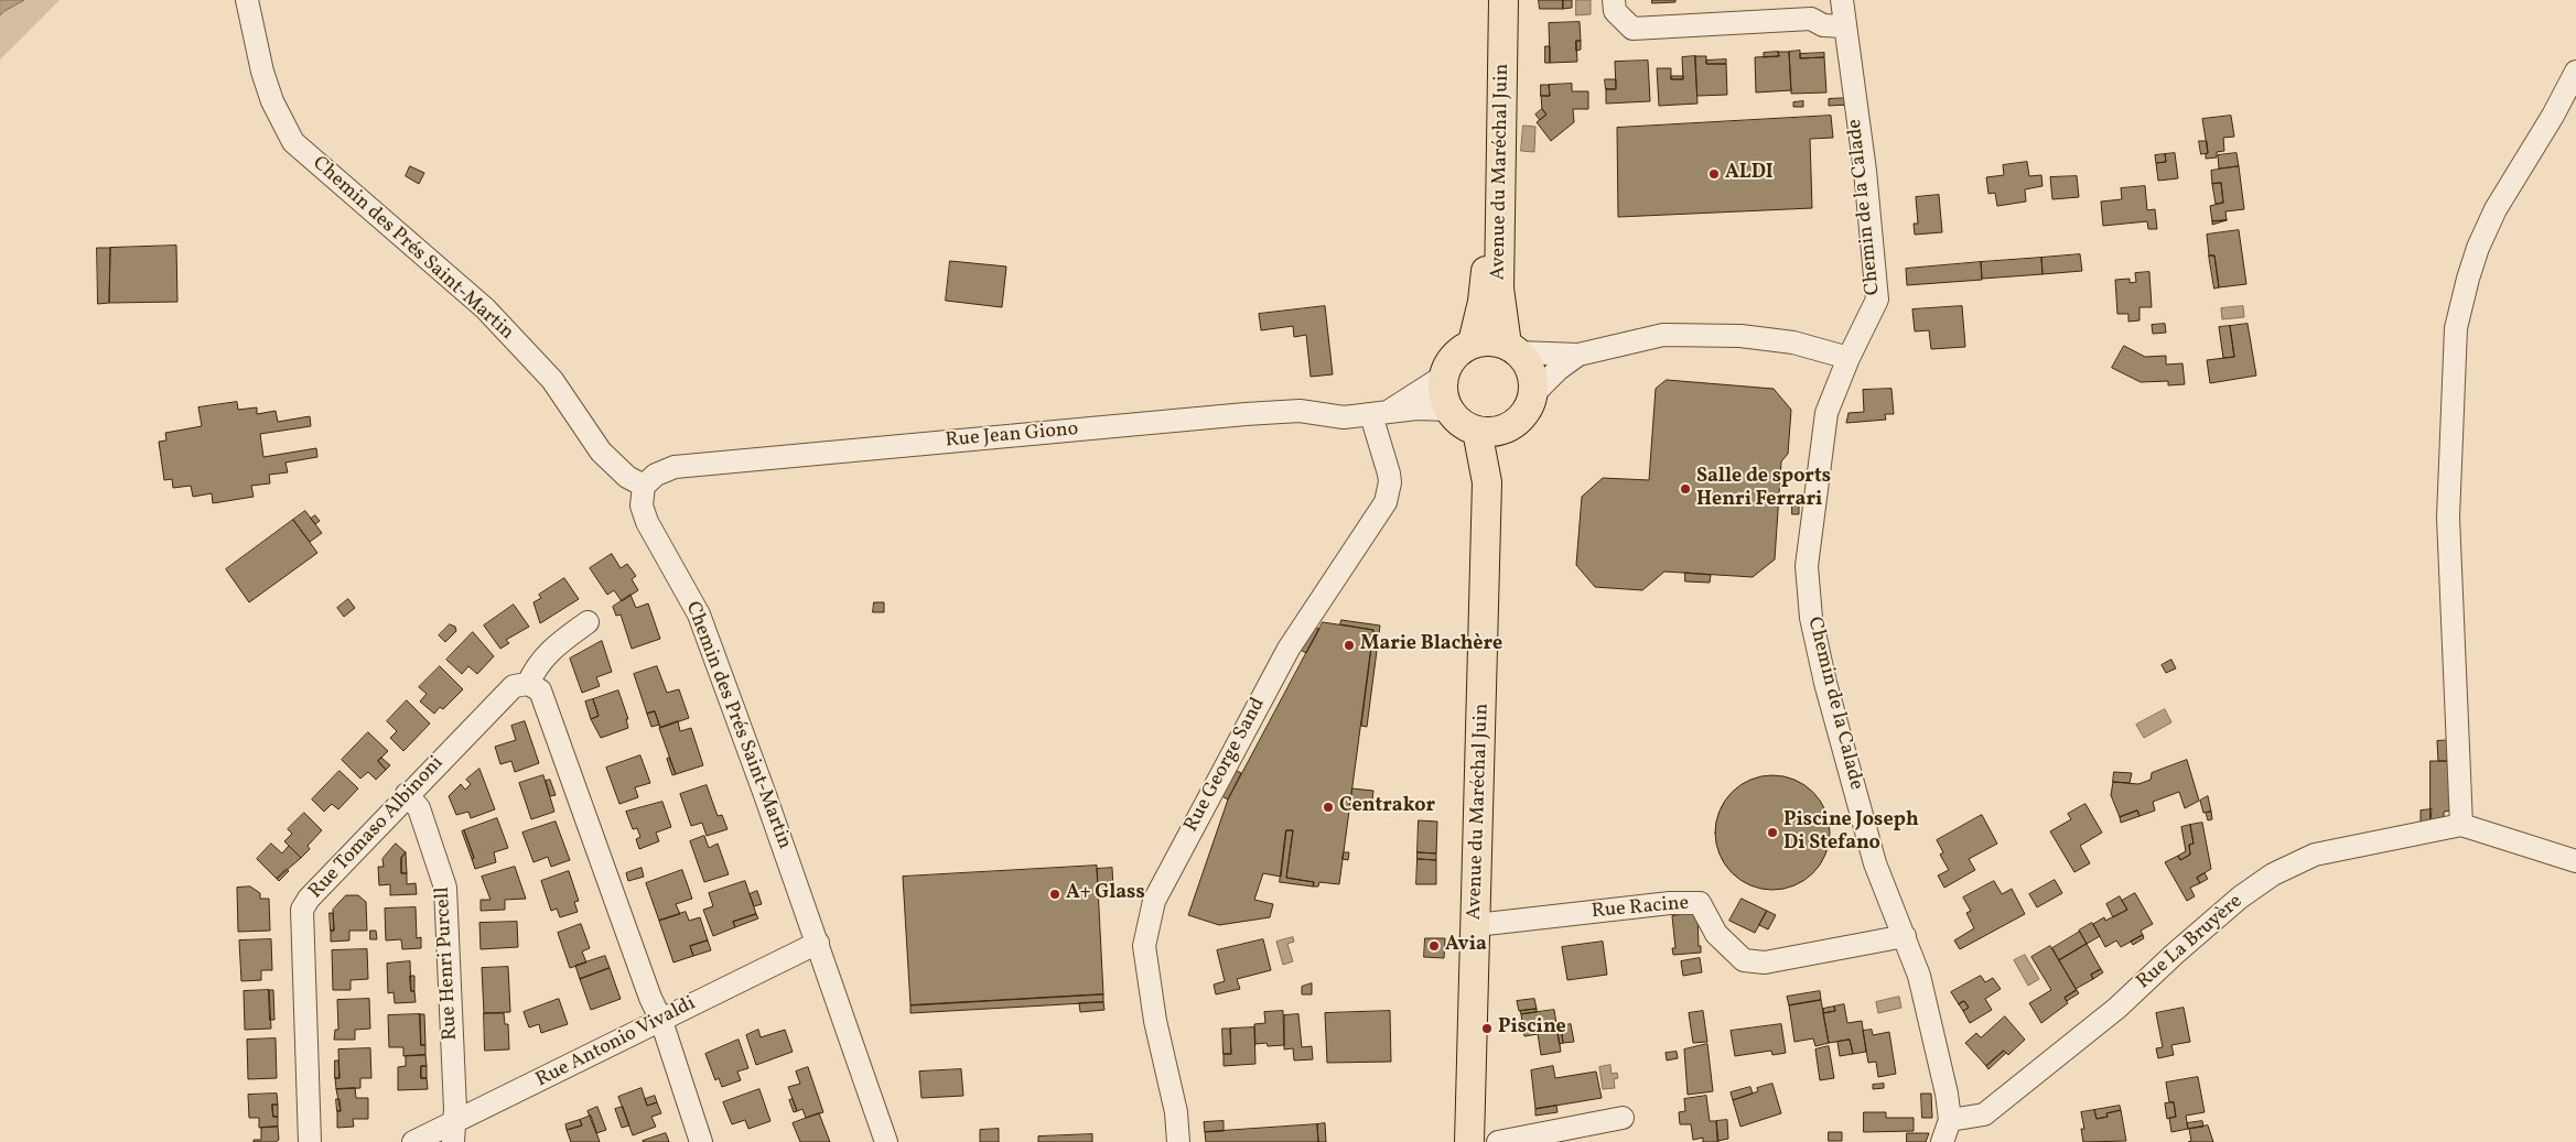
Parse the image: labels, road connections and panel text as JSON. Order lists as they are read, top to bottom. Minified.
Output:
{"streets":{"main road":["Avenue du Maréchal Juin"],"street":["Chemin de la Calade","Chemin des Prés Saint-Martin","Rue Jean Giono","Rue George Sand","Rue Tomaso Albinoni","Rue Racine","Rue La Bruyère","Rue Henri Purcell","Rue Antonio Vivaldi"]},"crossings":[["Avenue du Maréchal Juin","Rue Jean Giono"],["Avenue du Maréchal Juin","Rue Racine"],["Chemin de la Calade","Rue Racine"],["Chemin de la Calade","Rue La Bruyère"],["Chemin des Prés Saint-Martin","Rue Jean Giono"],["Chemin des Prés Saint-Martin","Rue Antonio Vivaldi"],["Rue Jean Giono","Rue George Sand"],["Rue Tomaso Albinoni","Rue Henri Purcell"],["Rue Henri Purcell","Rue Antonio Vivaldi"]],"places":["ALDI","Salle de sports Henri Ferrari","Marie Blachère","Centrakor","Piscine Joseph Di Stefano","A+ Glass","Avia","Piscine"]}
